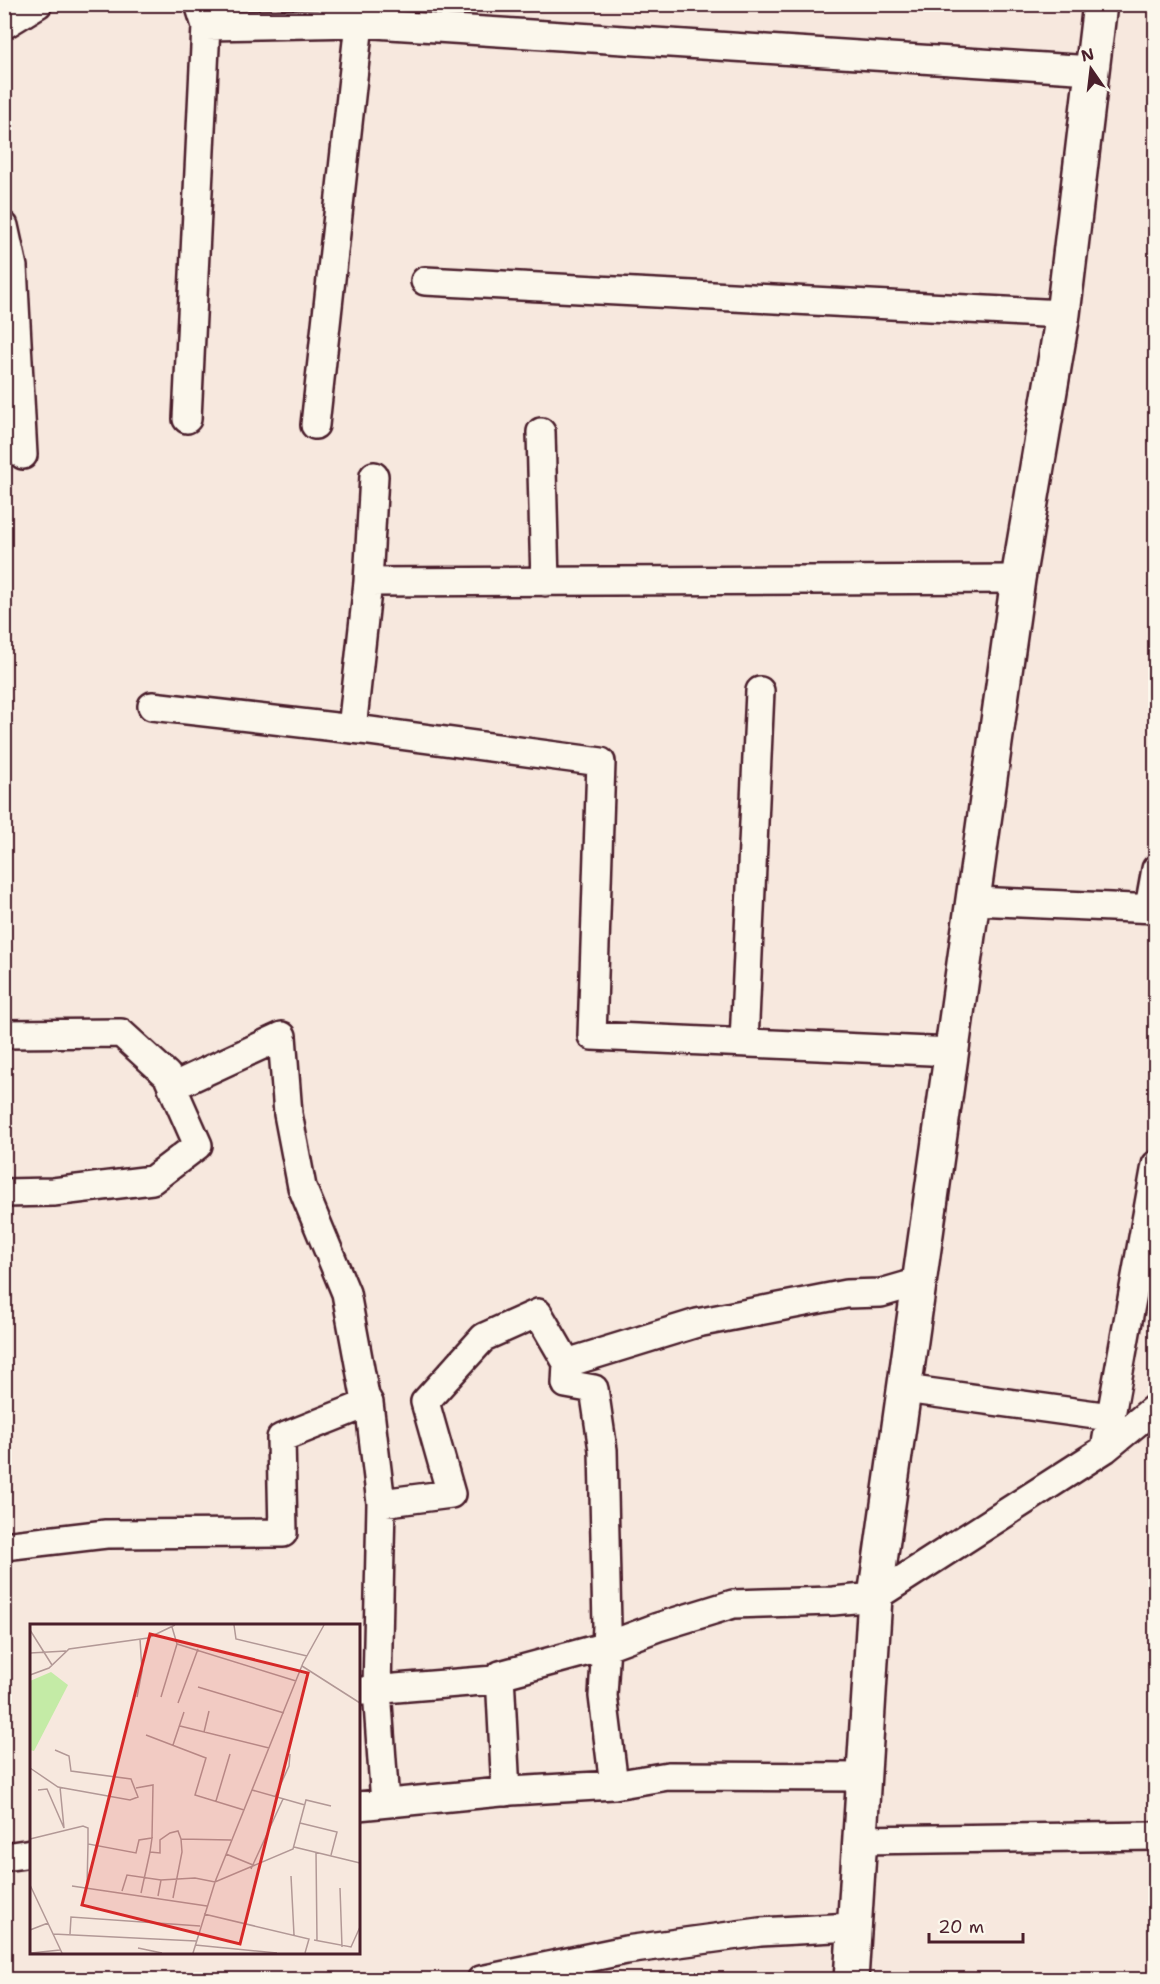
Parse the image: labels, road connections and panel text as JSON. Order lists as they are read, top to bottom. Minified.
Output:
{"scale_bar":"20 m","north":"top"}
